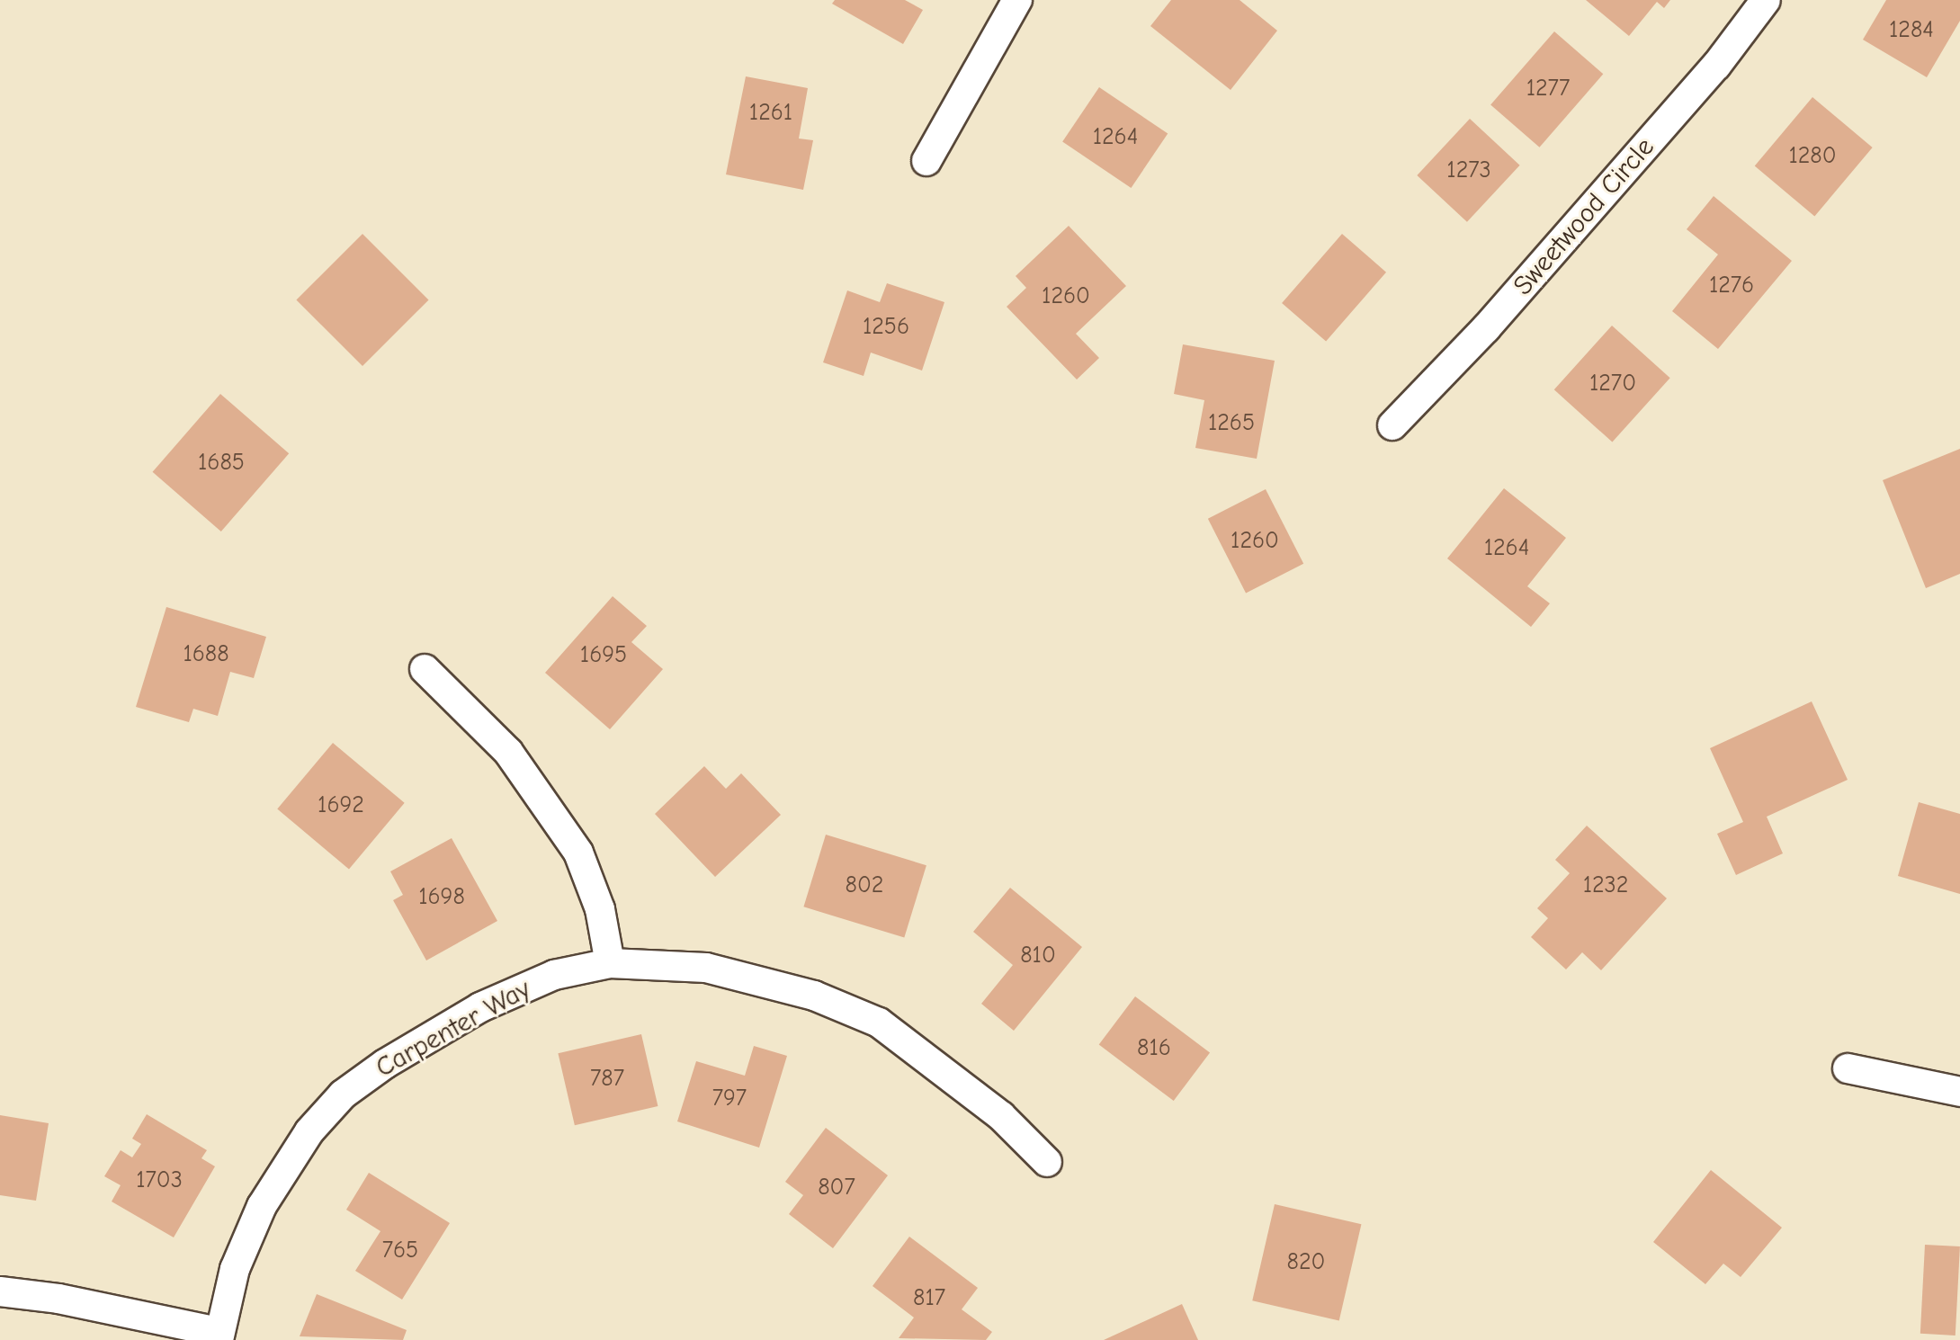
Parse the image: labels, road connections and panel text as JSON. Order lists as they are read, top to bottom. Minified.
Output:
{"streets":{"street":["Sweetwood Circle","Carpenter Way"]},"house_numbers":["1284","1277","1261","1264","1280","1273","1276","1260","1256","1270","1265","1685","1260","1264","1688","1695","1692","802","1232","1698","810","816","787","797","1703","807","765","820","817"]}
